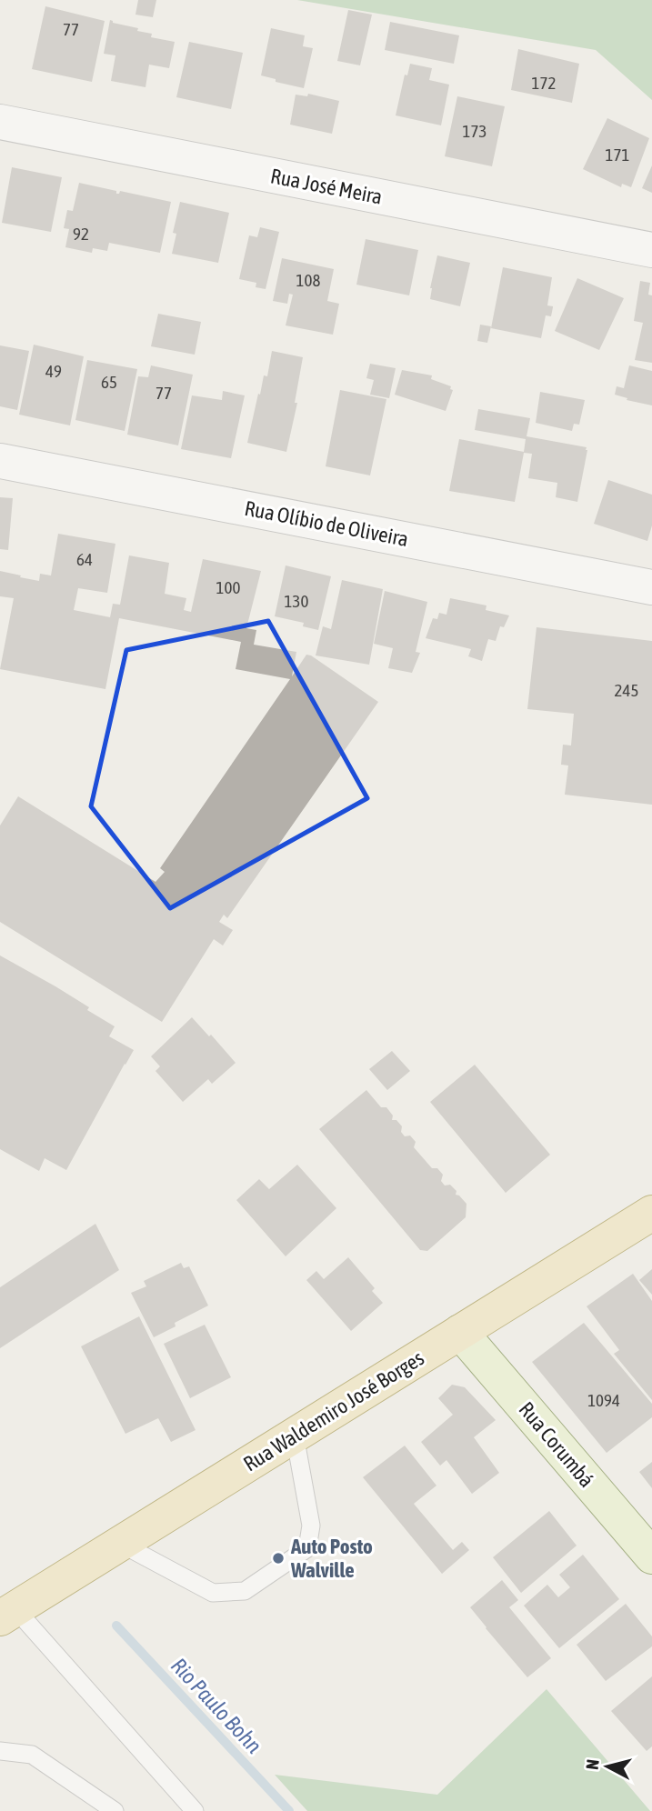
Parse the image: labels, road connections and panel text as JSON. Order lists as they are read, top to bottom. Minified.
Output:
{"streets":{"main road":["Rua Waldemiro José Borges"],"street":["Rua José Meira","Rua Olíbio de Oliveira","Rua Corumbá"]},"crossings":[["Rua Waldemiro José Borges","Rua Corumbá"]],"water":["Rio Paulo Bohn"],"places":["Auto Posto Walville"],"house_numbers":["77","172","173","171","92","108","49","65","77","64","100","130","245","1094"],"north":"left"}
